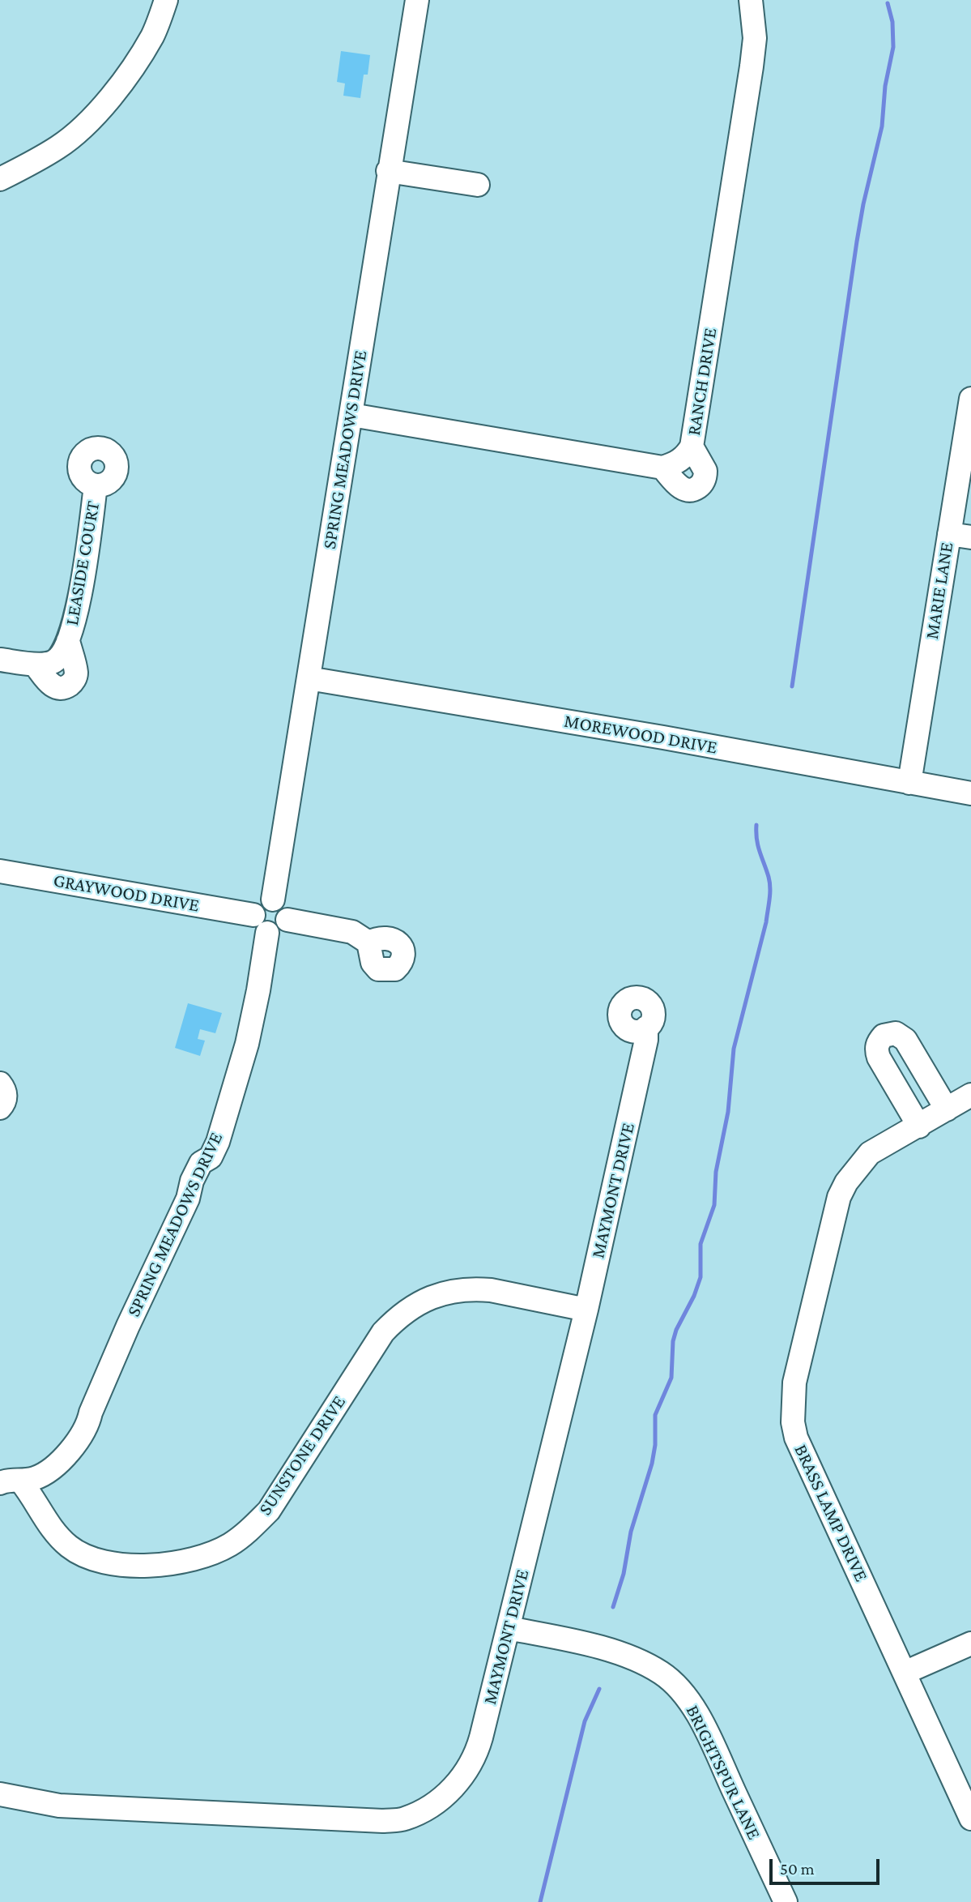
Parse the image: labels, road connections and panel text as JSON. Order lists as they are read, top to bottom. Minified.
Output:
{"streets":{"street":["RANCH DRIVE","SPRING MEADOWS DRIVE","LEASIDE COURT","MARIE LANE","MOREWOOD DRIVE","GRAYWOOD DRIVE","MAYMONT DRIVE","SUNSTONE DRIVE","BRASS LAMP DRIVE","BRIGHTSPUR LANE"]},"crossings":[["SPRING MEADOWS DRIVE","MOREWOOD DRIVE"],["SPRING MEADOWS DRIVE","GRAYWOOD DRIVE"],["SPRING MEADOWS DRIVE","SUNSTONE DRIVE"],["MARIE LANE","MOREWOOD DRIVE"],["MAYMONT DRIVE","SUNSTONE DRIVE"],["MAYMONT DRIVE","BRIGHTSPUR LANE"]],"scale_bar":"50 m"}
